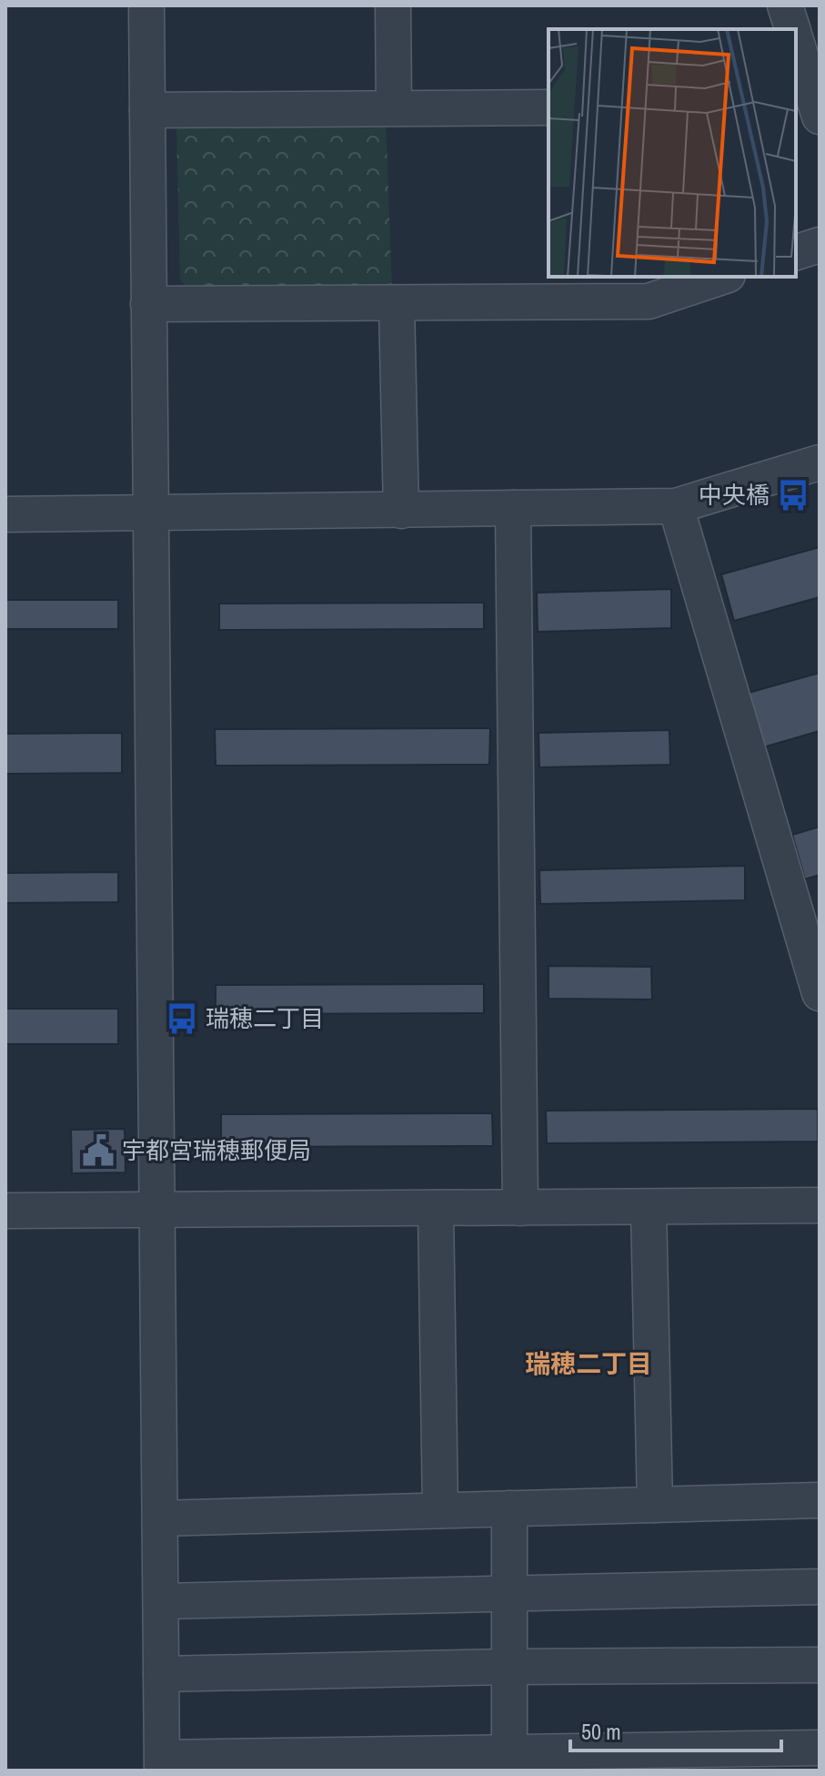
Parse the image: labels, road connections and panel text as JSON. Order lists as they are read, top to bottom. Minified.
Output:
{"districts":["瑞穂二丁目"],"places":{"bus stop":["中央橋","瑞穂二丁目"],"public building":["宇都宮瑞穂郵便局"]},"scale_bar":"50 m"}
